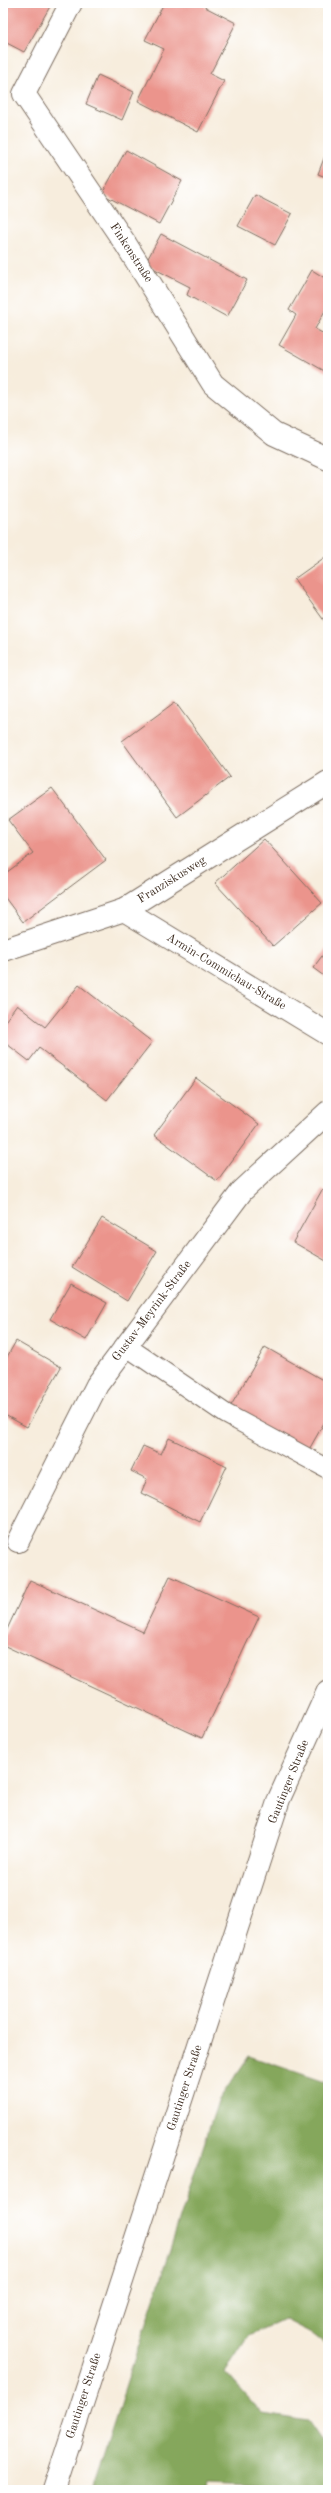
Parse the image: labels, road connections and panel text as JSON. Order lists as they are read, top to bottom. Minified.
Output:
{"streets":{"street":["Finkenstraße","Franziskusweg","Armin-Commichau-Straße","Gustav-Meyrink-Straße","Gautinger Straße"]},"crossings":[["Franziskusweg","Armin-Commichau-Straße"]]}
